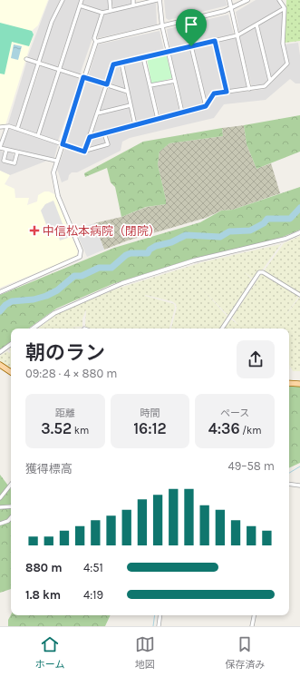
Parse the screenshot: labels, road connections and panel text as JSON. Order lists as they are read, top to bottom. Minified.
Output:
{"places":{"health":["中信松本病院（閉院）"]},"page":{"heading":["朝のラン","09:28 · 4 × 880 m"],"stats":[["距離","3.52 km"],["時間","16:12"],["ペース","4:36 /km"]],"chart":["獲得標高","49–58 m"],"list":[{"name":"880 m","note":"4:51"},{"name":"1.8 km","note":"4:19"}],"tabs":["ホーム","地図","保存済み"]}}
